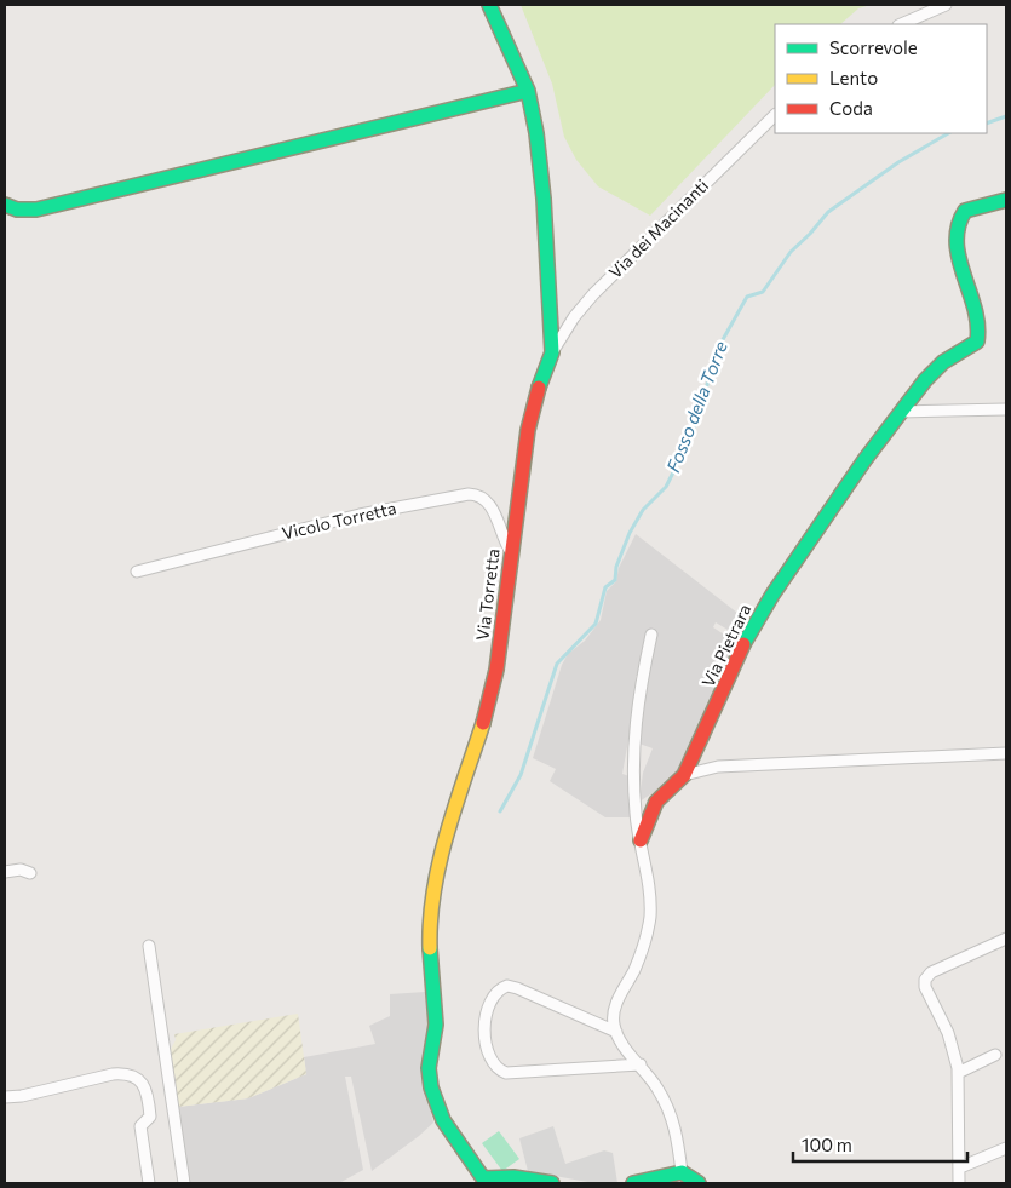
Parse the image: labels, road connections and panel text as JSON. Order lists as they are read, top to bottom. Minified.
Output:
{"streets":{"street":["Via dei Macinanti","Vicolo Torretta","Via Torretta","Via Pietrara"]},"crossings":[["Via dei Macinanti","Via Torretta"],["Vicolo Torretta","Via Torretta"]],"water":["Fosso della Torre"],"legend":["Scorrevole","Lento","Coda"],"scale_bar":"100 m"}
